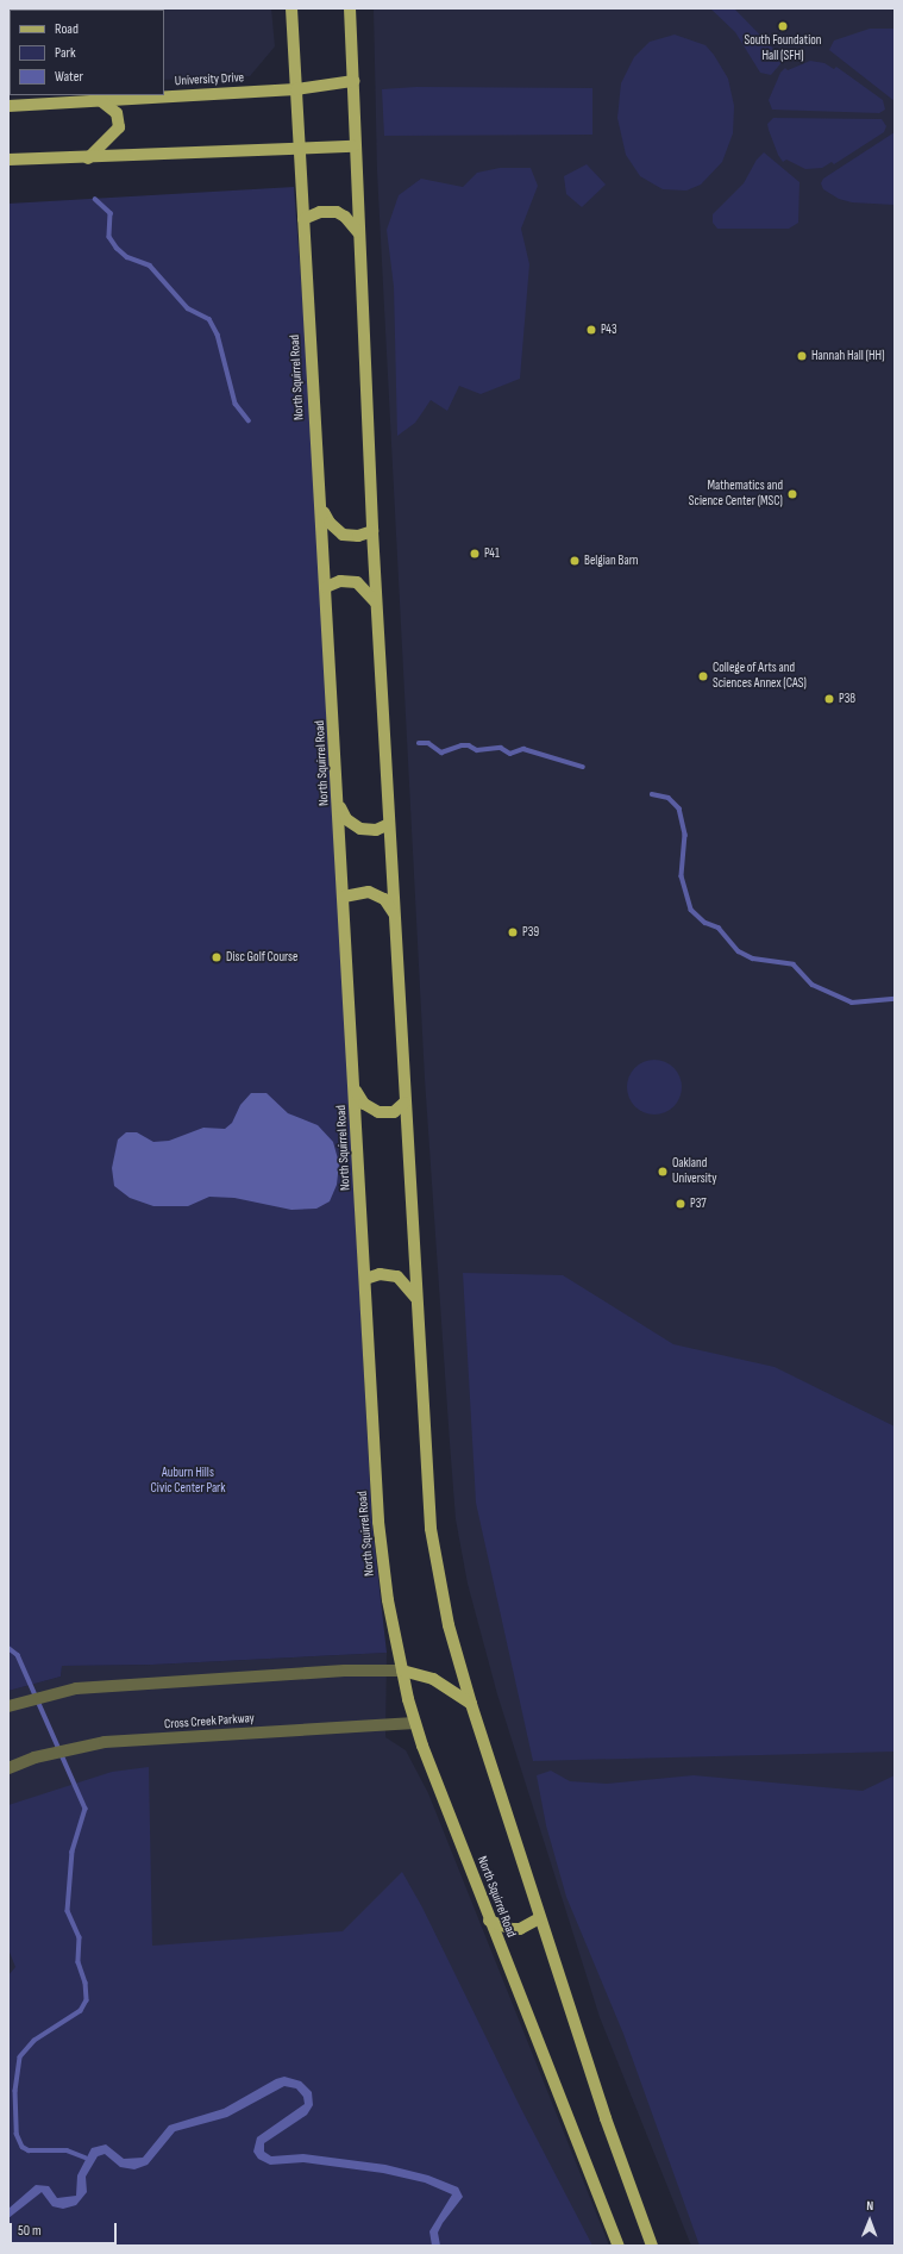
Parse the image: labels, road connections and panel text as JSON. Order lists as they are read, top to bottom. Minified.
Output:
{"streets":{"main road":["University Drive","North Squirrel Road"],"street":["Cross Creek Parkway"]},"crossings":[["University Drive","North Squirrel Road"],["North Squirrel Road","Cross Creek Parkway"]],"parks":["Auburn Hills Civic Center Park"],"places":["South Foundation Hall (SFH)","P43","Hannah Hall (HH)","Mathematics and Science Center (MSC)","P41","Belgian Barn","College of Arts and Sciences Annex (CAS)","P38","P39","Disc Golf Course","Oakland University","P37"],"legend":["Road","Park","Water"],"scale_bar":"50 m","north":"top"}
